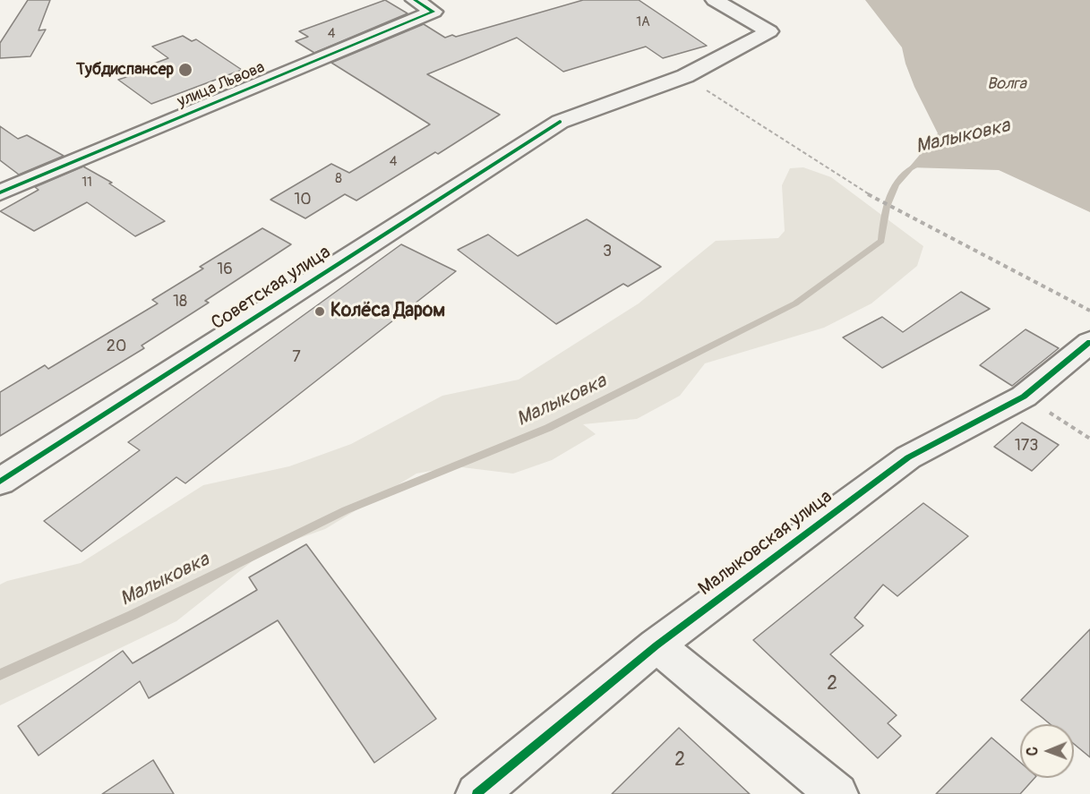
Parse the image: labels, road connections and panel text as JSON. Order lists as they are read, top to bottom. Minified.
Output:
{"streets":{"street":["улица Львова","Советская улица","Малыковская улица"]},"water":["Волга","Малыковка"],"places":["Тубдиспансер","Колёса Даром"],"house_numbers":["1А","4","4","8","11","10","3","16","18","20","7","173","2","2"],"north":"left"}
